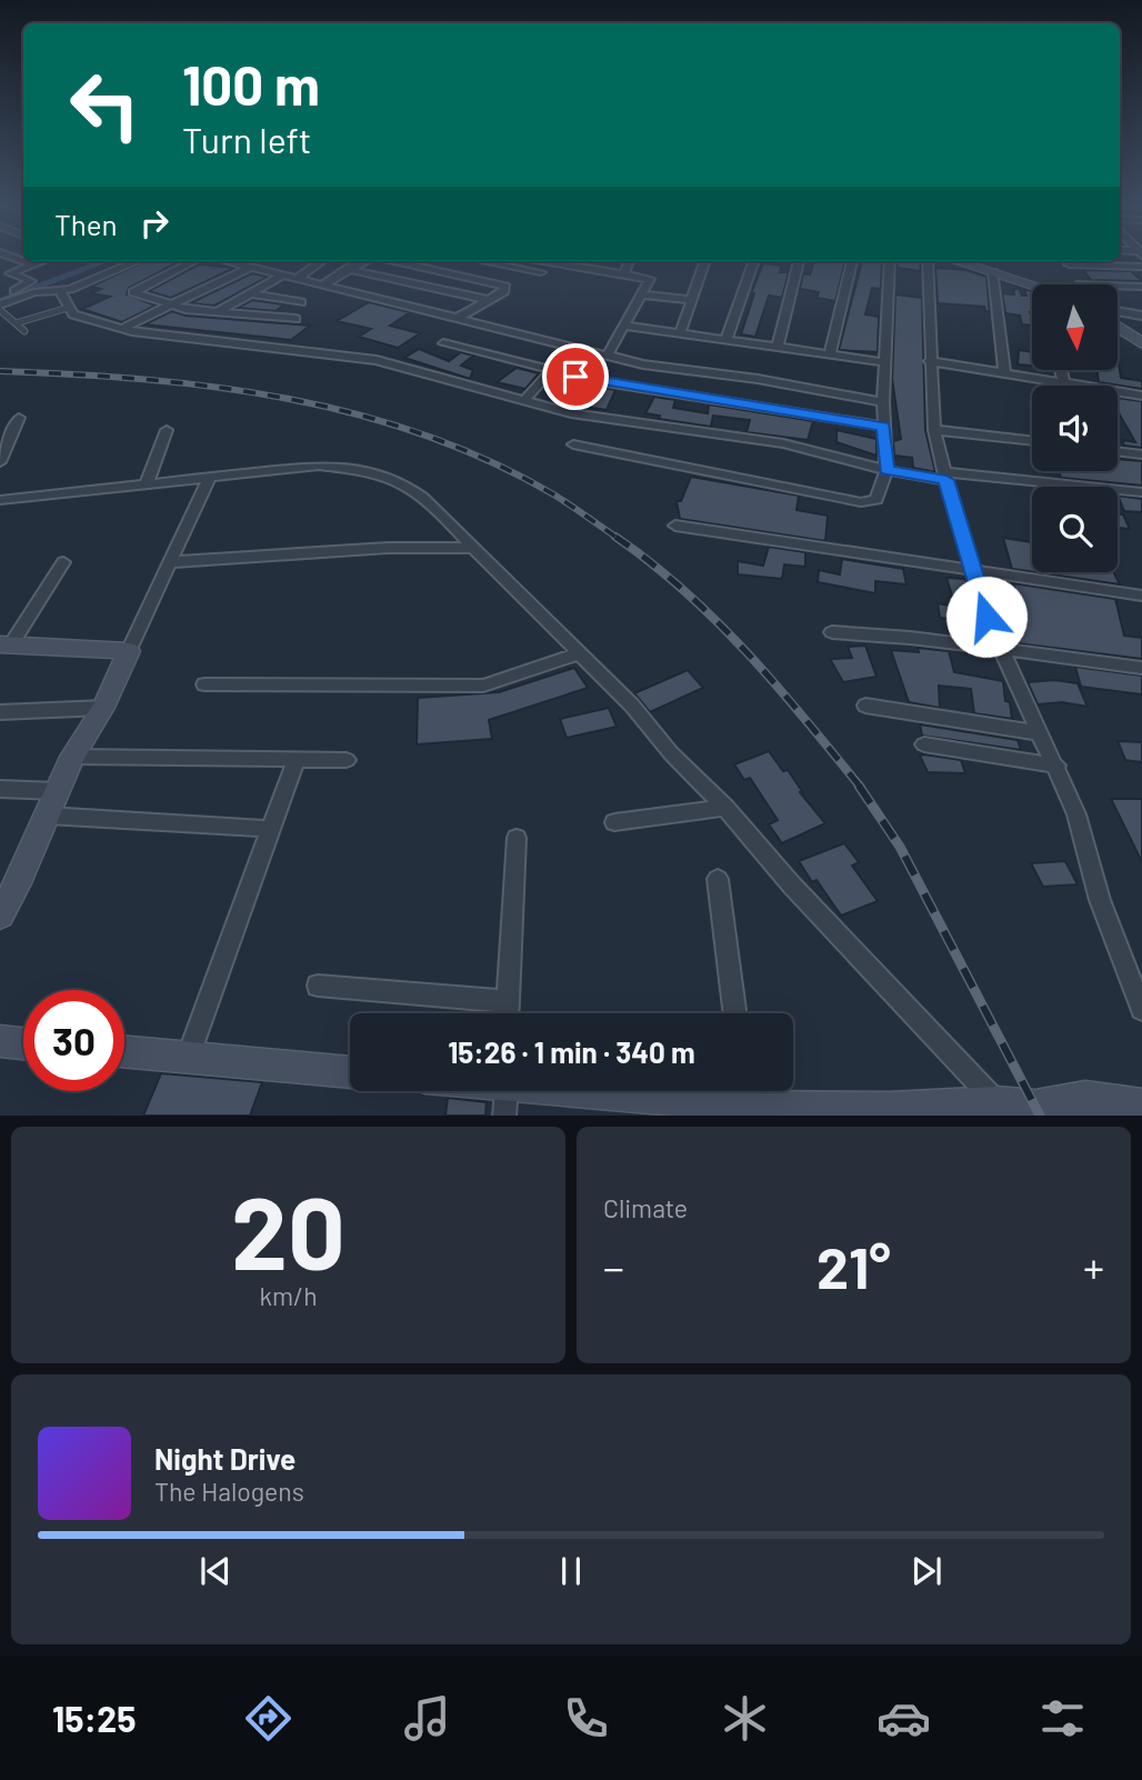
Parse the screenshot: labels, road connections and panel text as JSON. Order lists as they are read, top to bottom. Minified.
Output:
{"north":"bottom","page":{"turn":["100 m","Turn left"],"then":"Then","limit":"30","trip":"15:26 · 1 min · 340 m","tile":[["20","km/h"],"Climate"],"heat":["−","21°","+"],"song":["Night Drive","The Halogens"],"tabs":"15:25"}}
